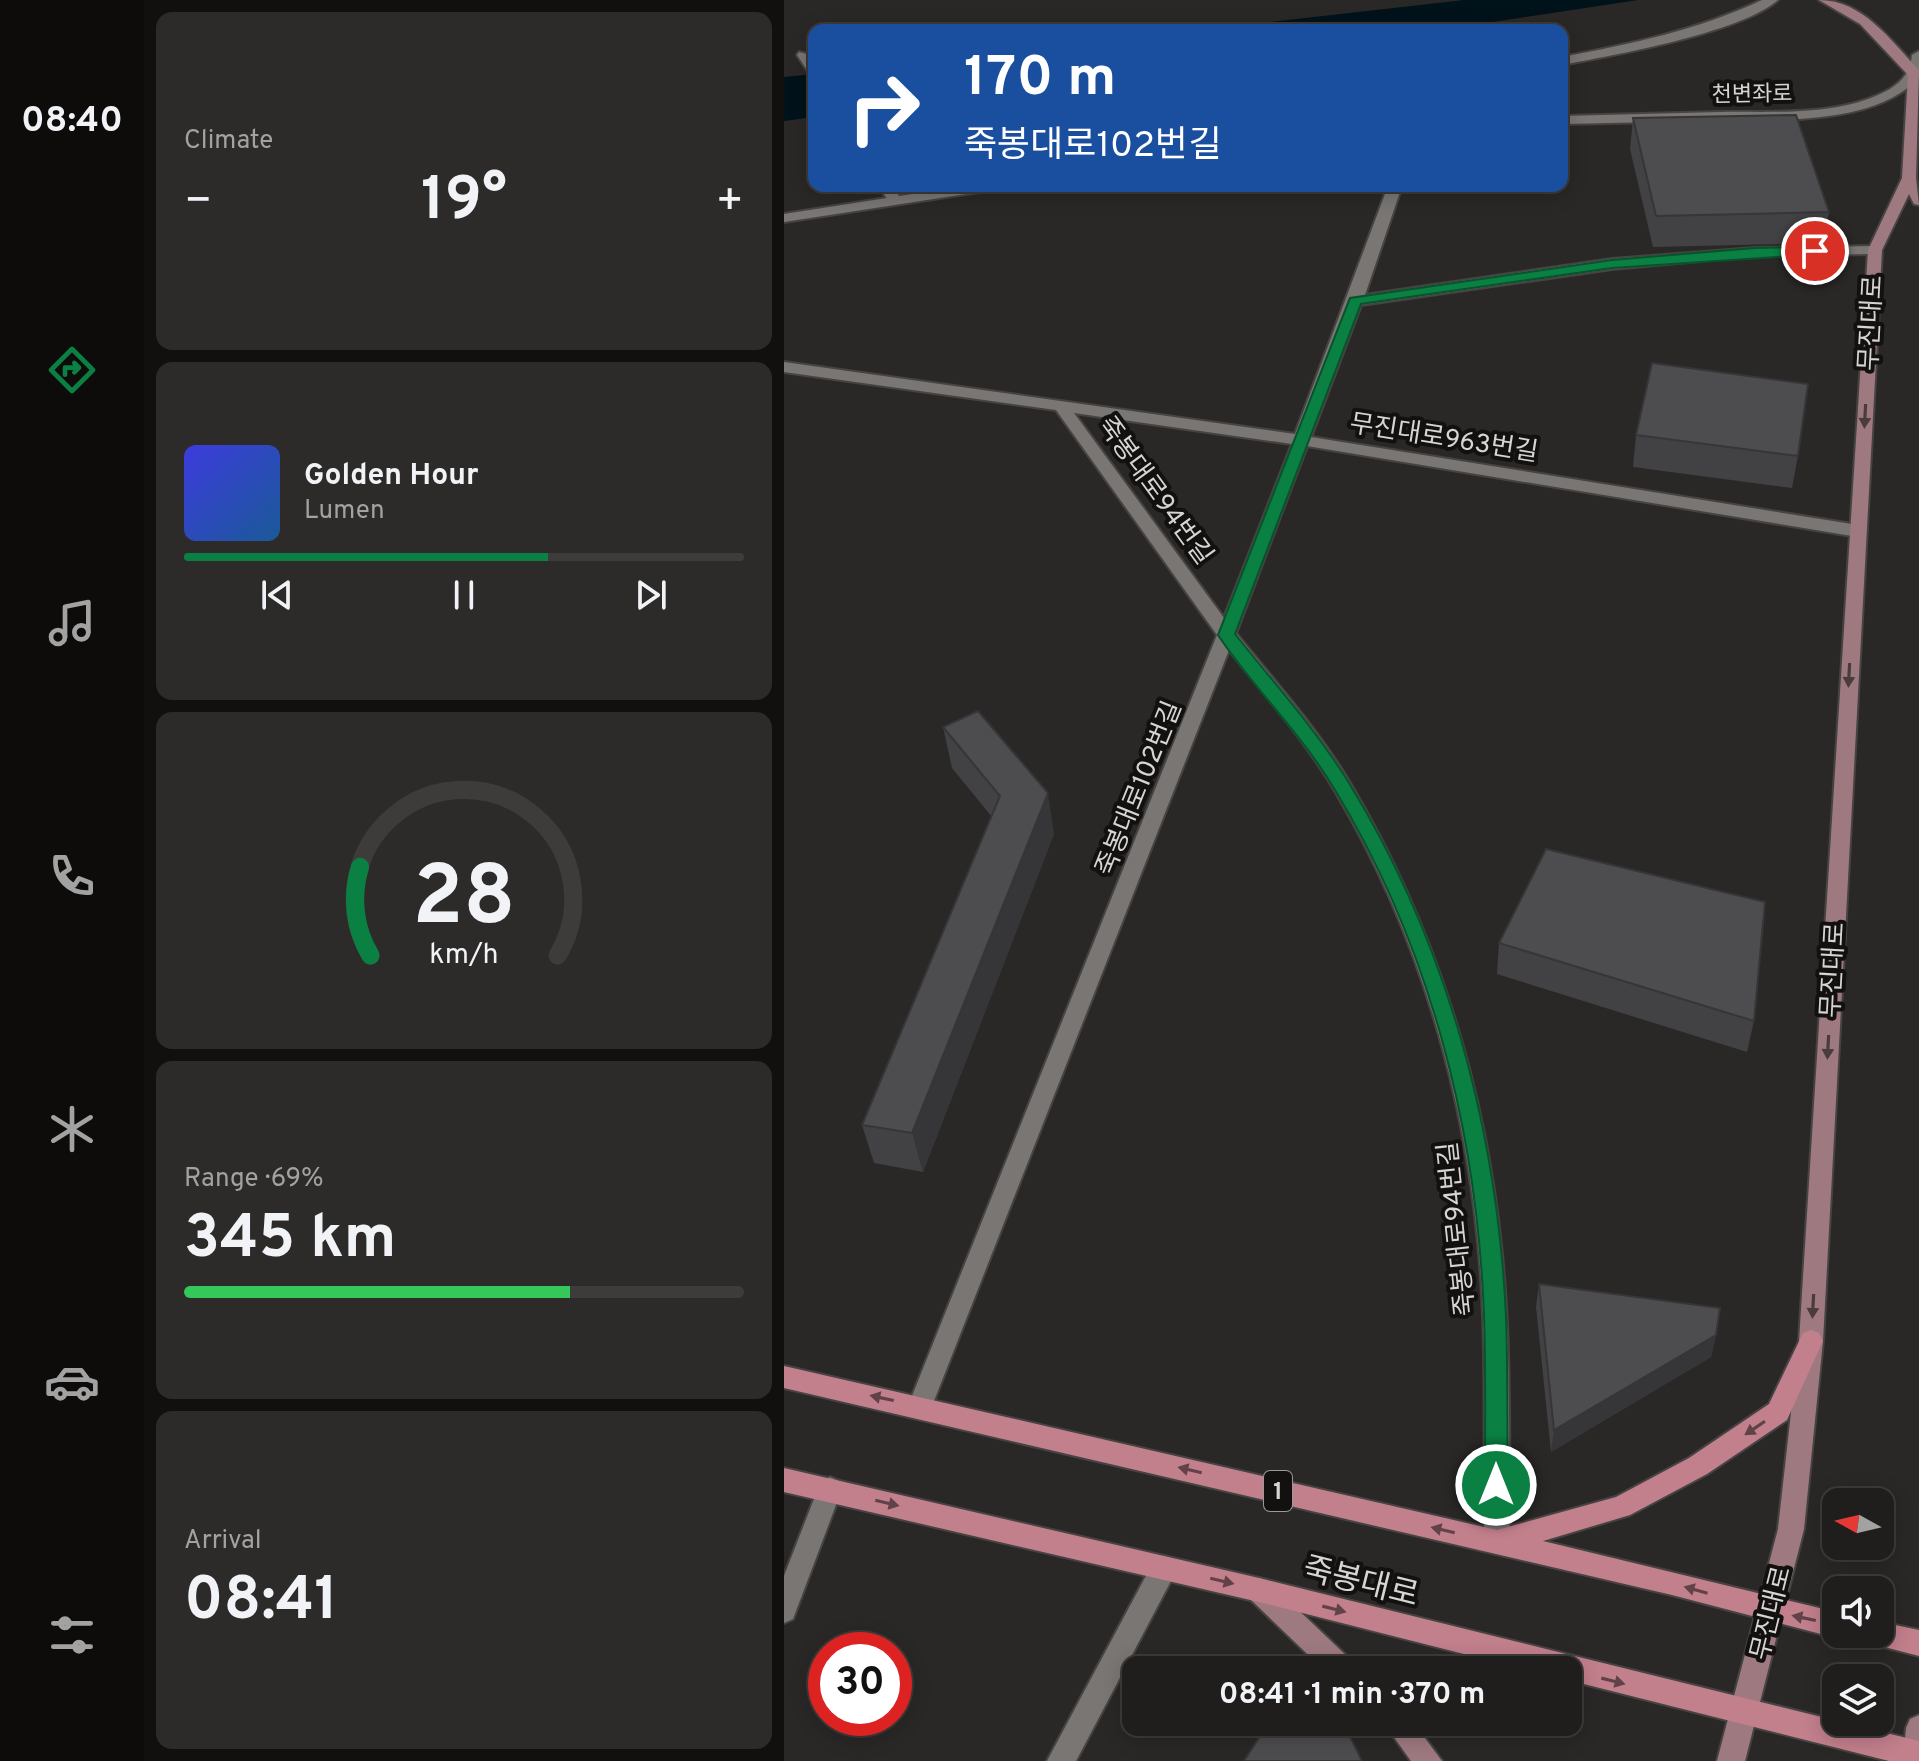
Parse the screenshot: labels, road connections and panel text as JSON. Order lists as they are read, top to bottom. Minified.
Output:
{"streets":{"main road":["무진대로","1","죽봉대로"],"street":["천변좌로","무진대로963번길","죽봉대로94번길","죽봉대로102번길"]},"crossings":[["천변좌로","무진대로"],["무진대로","무진대로963번길"],["무진대로","1"],["무진대로","죽봉대로"],["무진대로963번길","죽봉대로94번길"],["무진대로963번길","죽봉대로102번길"],["죽봉대로94번길","죽봉대로102번길"],["죽봉대로94번길","1"],["죽봉대로102번길","1"]],"one_way":["무진대로"],"north":"left","page":{"tabs":"08:40","tile":["Climate",["Range · 69%","345 km"],["Arrival","08:41"]],"turn":["170 m","죽봉대로102번길"],"heat":["−","19°","+"],"song":["Golden Hour","Lumen"],"limit":"30","trip":"08:41 · 1 min · 370 m","gauge":["28","km/h"]}}
